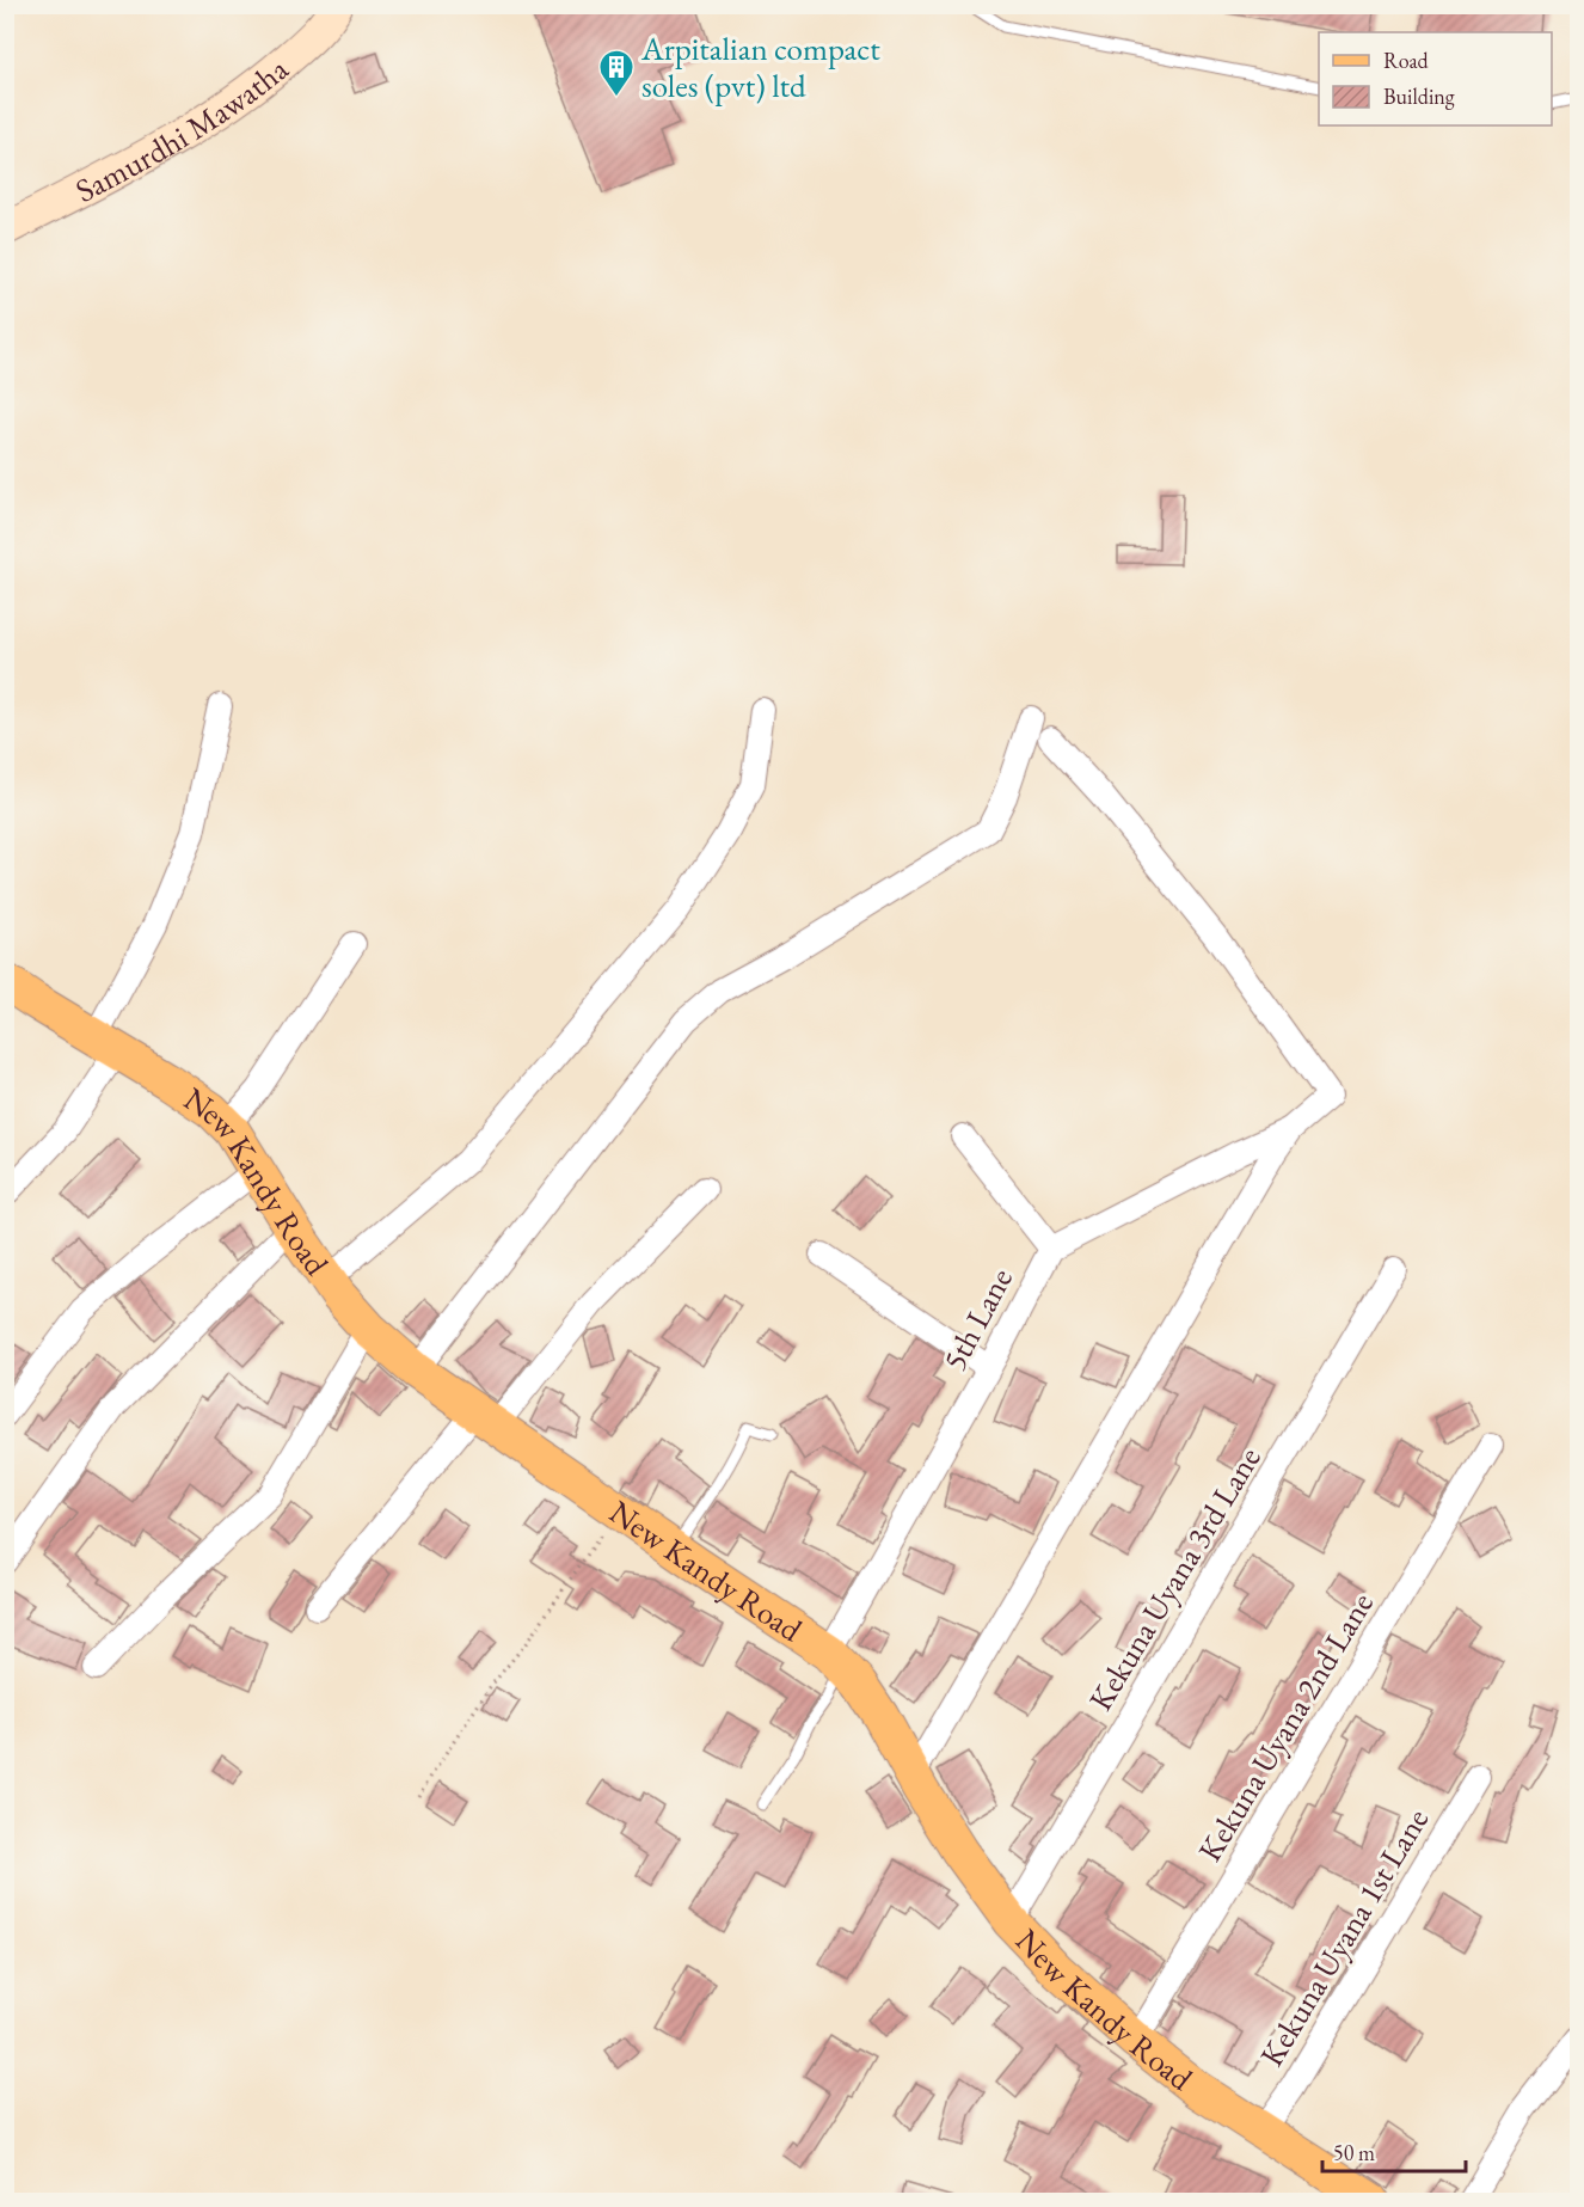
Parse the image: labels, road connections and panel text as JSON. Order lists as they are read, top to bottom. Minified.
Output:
{"streets":{"main road":["Samurdhi Mawatha","New Kandy Road"],"street":["5th Lane","Kekuna Uyana 3rd Lane","Kekuna Uyana 2nd Lane","Kekuna Uyana 1st Lane"]},"crossings":[["New Kandy Road","5th Lane"],["New Kandy Road","Kekuna Uyana 3rd Lane"],["New Kandy Road","Kekuna Uyana 2nd Lane"],["New Kandy Road","Kekuna Uyana 1st Lane"]],"places":{"building":["Arpitalian compact soles (pvt) ltd"]},"legend":["Road","Building"],"scale_bar":"50 m"}
